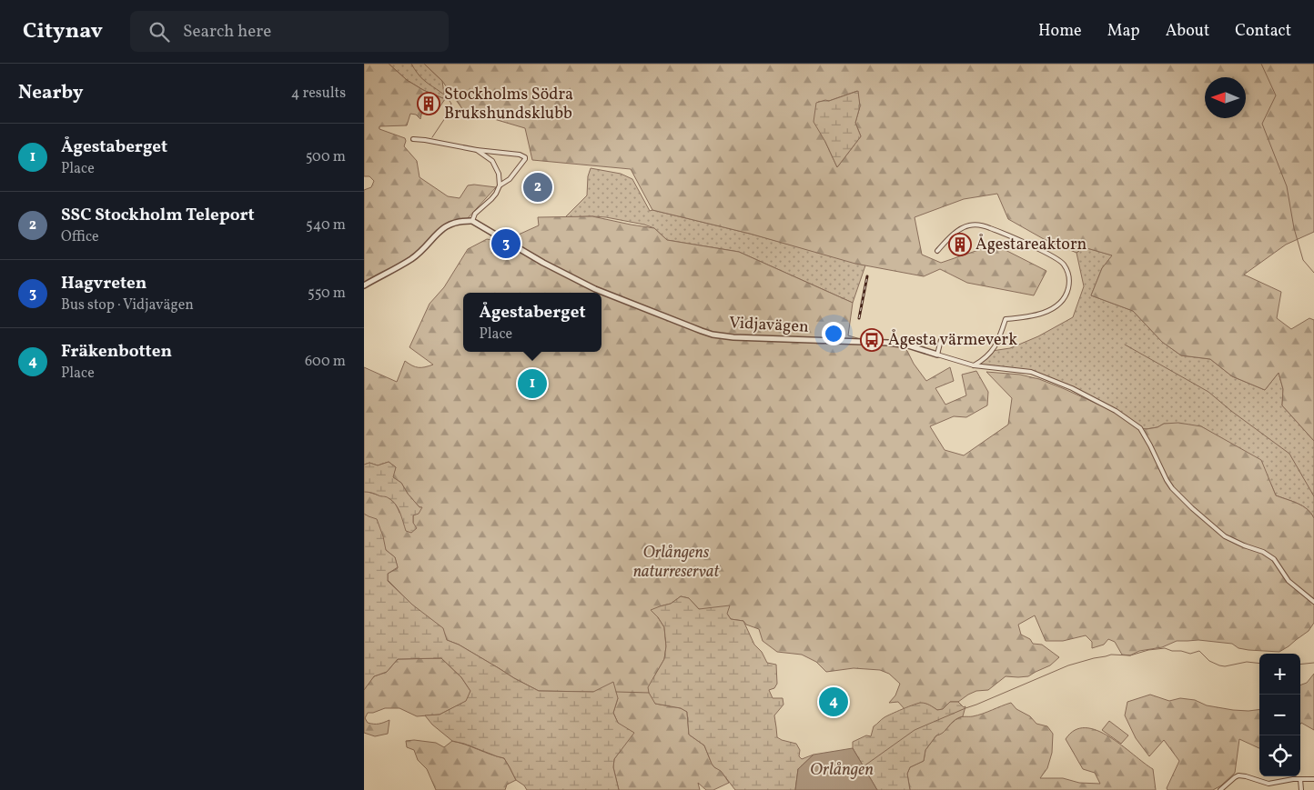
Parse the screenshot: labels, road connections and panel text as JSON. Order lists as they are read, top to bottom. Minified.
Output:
{"streets":{"street":["Vidjavägen"]},"water":["Orlången"],"parks":["Orlångens naturreservat"],"places":{"building":["Stockholms Södra Brukshundsklubb","Ågestareaktorn"],"bus stop":["Ågesta värmeverk"]},"north":"left","page":{"header":"Citynav","search":"Search here","nav":["Home","Map","About","Contact"],"heading":["Nearby","4 results"],"list":[{"mark":"1","name":"Ågestaberget","note":"Place","value":"500 m"},{"mark":"2","name":"SSC Stockholm Teleport","note":"Office","value":"540 m"},{"mark":"3","name":"Hagvreten","note":"Bus stop · Vidjavägen","value":"550 m"},{"mark":"4","name":"Fräkenbotten","note":"Place","value":"600 m"}],"pins":["2","3","1","4"],"popup":["Ågestaberget","Place"],"map_buttons":["+","−"]}}
